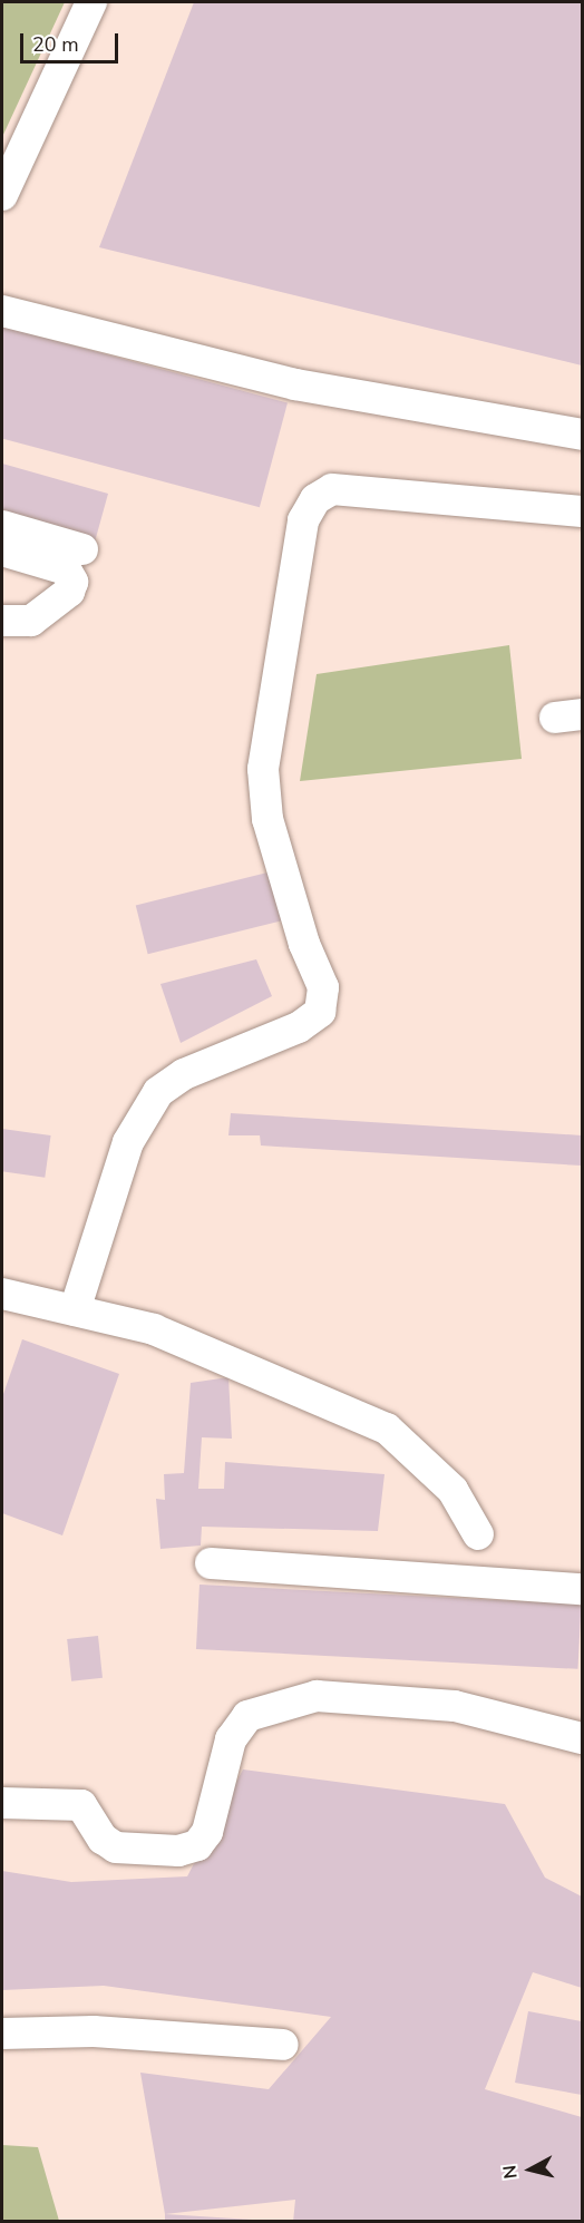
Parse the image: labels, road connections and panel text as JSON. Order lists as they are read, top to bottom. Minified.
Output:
{"scale_bar":"20 m","north":"left"}
